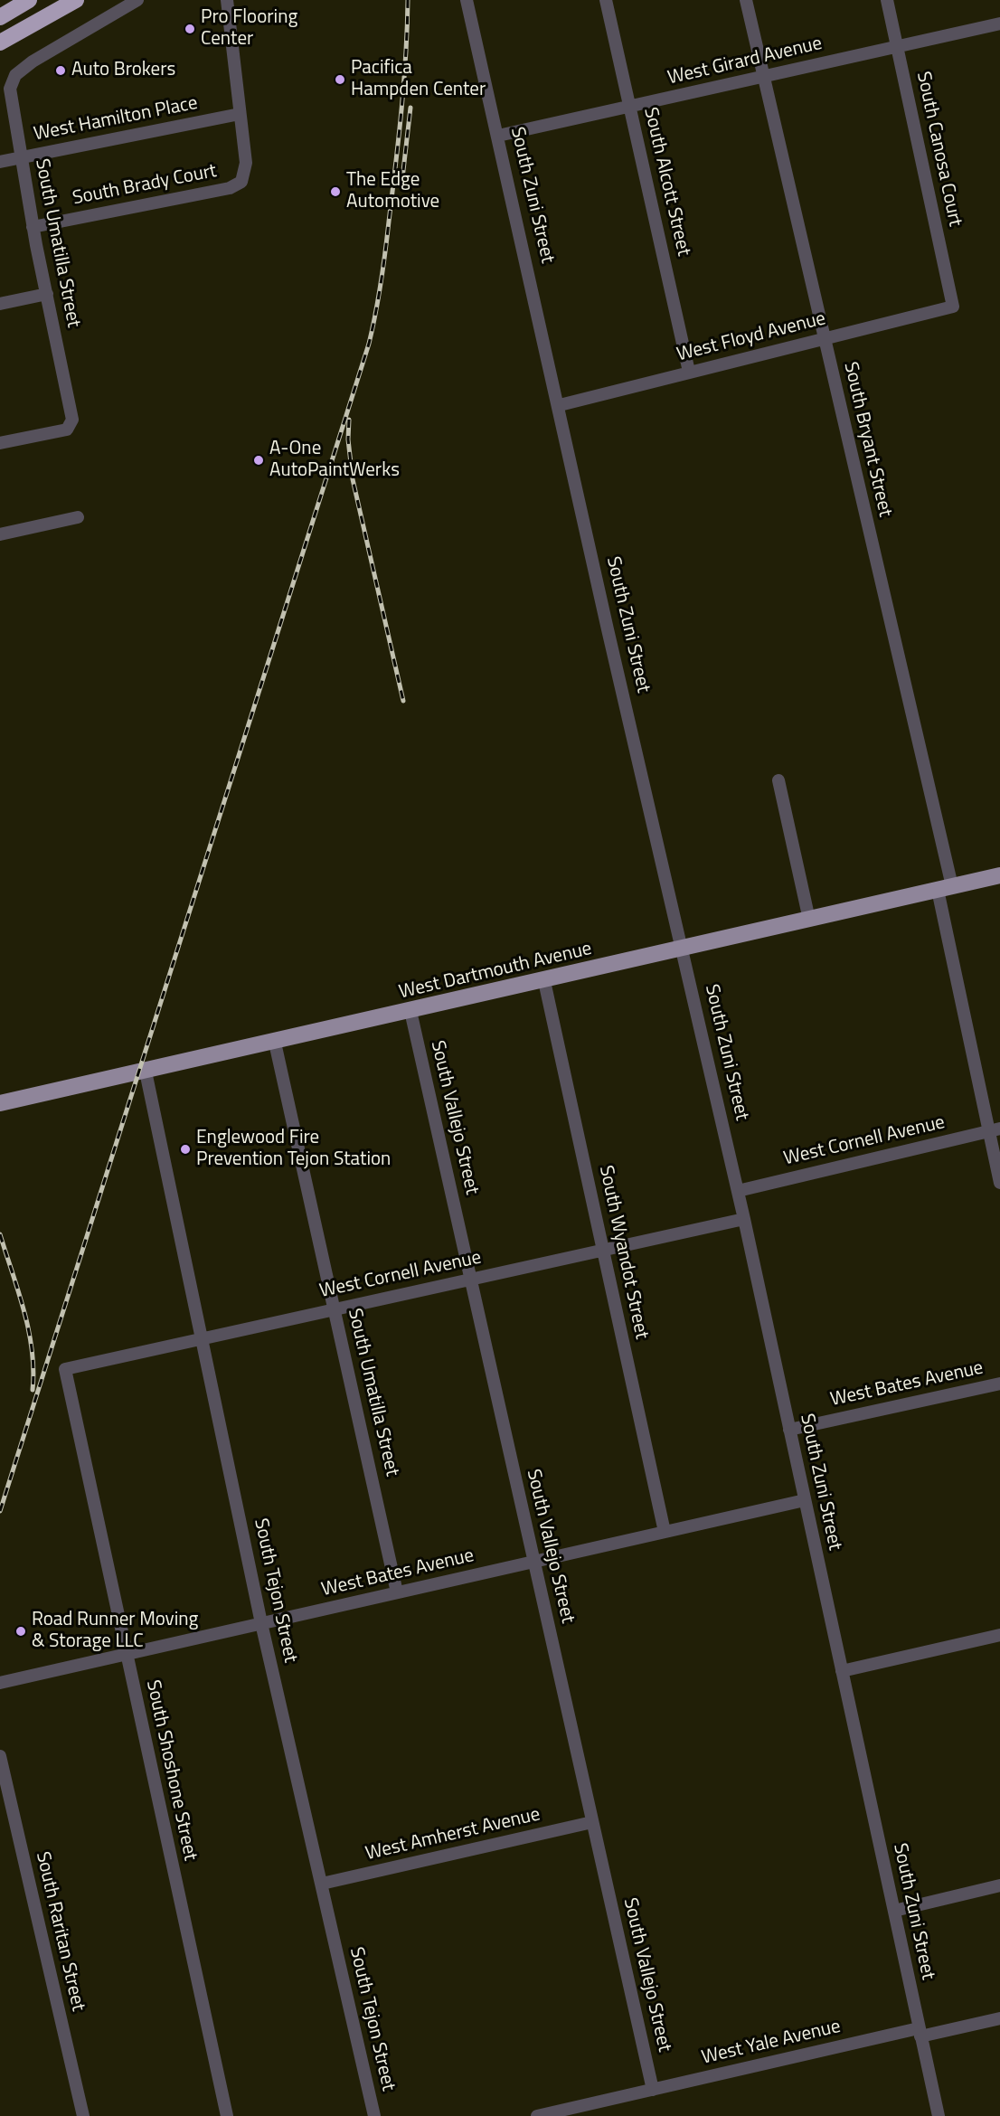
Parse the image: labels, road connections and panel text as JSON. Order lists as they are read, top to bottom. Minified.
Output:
{"streets":{"main road":["West Dartmouth Avenue"],"street":["West Girard Avenue","West Hamilton Place","South Canosa Court","South Alcott Street","South Brady Court","South Zuni Street","South Umatilla Street","West Floyd Avenue","South Bryant Street","South Vallejo Street","West Cornell Avenue","South Wyandot Street","West Bates Avenue","South Tejon Street","South Shoshone Street","West Amherst Avenue","South Raritan Street","West Yale Avenue"]},"crossings":[["West Girard Avenue","South Canosa Court"],["West Girard Avenue","South Alcott Street"],["West Girard Avenue","South Zuni Street"],["West Girard Avenue","South Bryant Street"],["West Hamilton Place","South Brady Court"],["West Hamilton Place","South Umatilla Street"],["South Canosa Court","West Floyd Avenue"],["South Alcott Street","West Floyd Avenue"],["South Brady Court","South Umatilla Street"],["South Zuni Street","West Floyd Avenue"],["South Zuni Street","West Dartmouth Avenue"],["South Zuni Street","West Cornell Avenue"],["South Zuni Street","West Bates Avenue"],["South Zuni Street","West Yale Avenue"],["South Umatilla Street","West Dartmouth Avenue"],["South Umatilla Street","West Cornell Avenue"],["South Umatilla Street","West Bates Avenue"],["West Floyd Avenue","South Bryant Street"],["South Bryant Street","West Dartmouth Avenue"],["South Bryant Street","West Cornell Avenue"],["West Dartmouth Avenue","South Vallejo Street"],["West Dartmouth Avenue","South Wyandot Street"],["West Dartmouth Avenue","South Tejon Street"],["South Vallejo Street","West Cornell Avenue"],["South Vallejo Street","West Bates Avenue"],["South Vallejo Street","West Amherst Avenue"],["South Vallejo Street","West Yale Avenue"],["West Cornell Avenue","South Wyandot Street"],["West Cornell Avenue","South Tejon Street"],["West Cornell Avenue","South Shoshone Street"],["South Wyandot Street","West Bates Avenue"],["West Bates Avenue","South Tejon Street"],["West Bates Avenue","South Shoshone Street"],["South Tejon Street","West Amherst Avenue"]],"places":["Pro Flooring Center","Auto Brokers","Pacifica Hampden Center","The Edge Automotive","A-One AutoPaintWerks","Englewood Fire Prevention Tejon Station","Road Runner Moving & Storage LLC"]}
